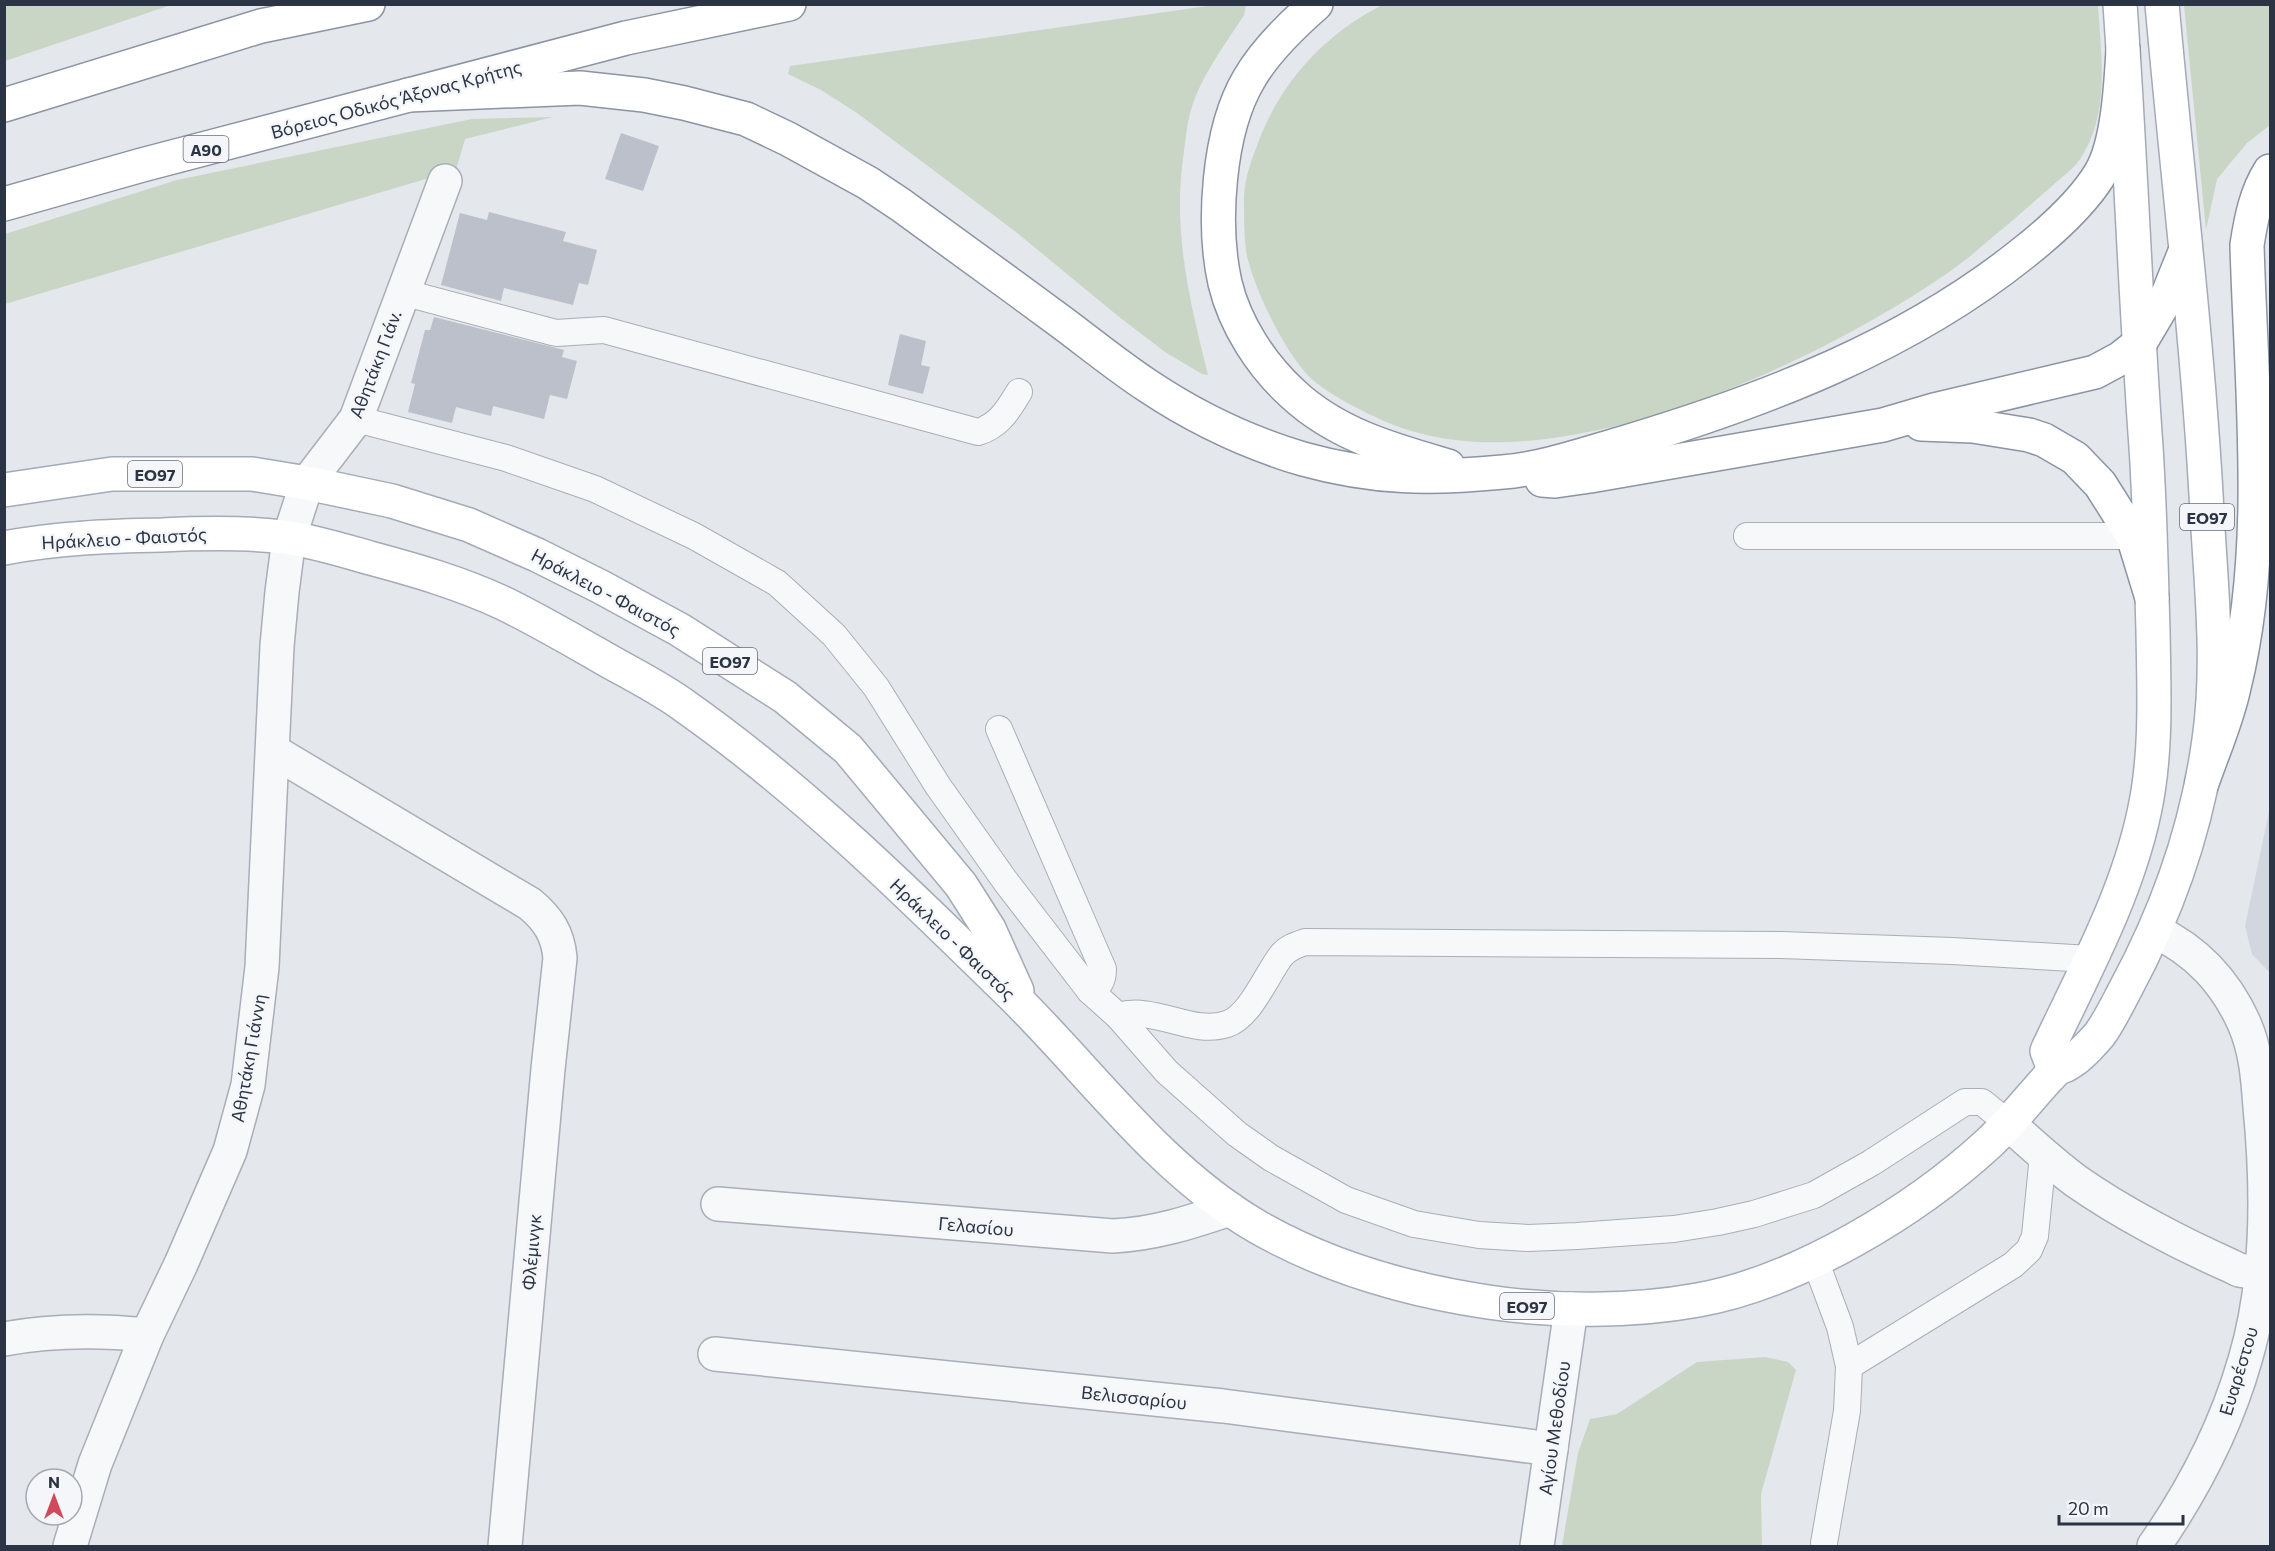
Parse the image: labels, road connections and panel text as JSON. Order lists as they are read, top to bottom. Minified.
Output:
{"streets":{"main road":["Βόρειος Οδικός Άξονας Κρήτης","Α90","ΕΟ97","Ηράκλειο - Φαιστός"],"street":["Αθητάκη Γιάν.","Αθητάκη Γιάννη","Γελασίου","Φλέμινγκ","Ευαρέστου","Βελισσαρίου","Αγίου Μεθοδίου"]},"crossings":[["Αθητάκη Γιάν.","Ηράκλειο - Φαιστός"],["Αθητάκη Γιάν.","Αθητάκη Γιάννη"],["ΕΟ97","Ηράκλειο - Φαιστός"],["ΕΟ97","Γελασίου"],["ΕΟ97","Ευαρέστου"],["ΕΟ97","Αγίου Μεθοδίου"],["Ηράκλειο - Φαιστός","Αθητάκη Γιάννη"],["Αθητάκη Γιάννη","Φλέμινγκ"],["Βελισσαρίου","Αγίου Μεθοδίου"]],"scale_bar":"20 m","north":"top"}
